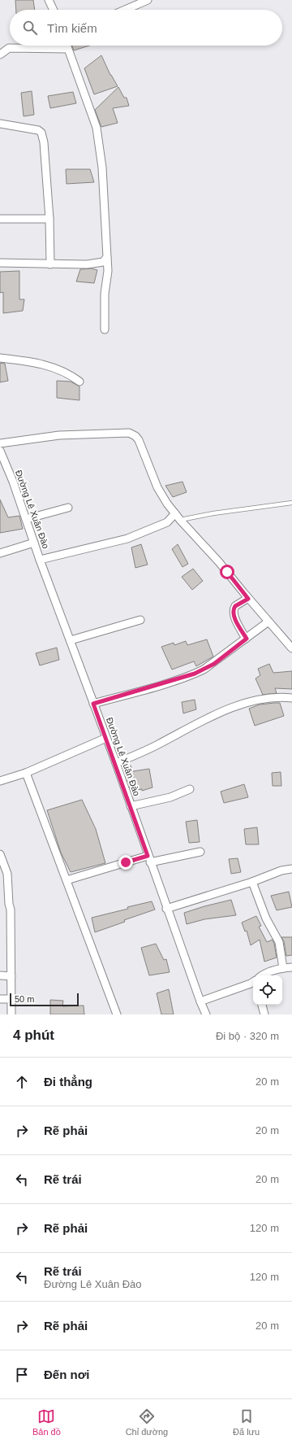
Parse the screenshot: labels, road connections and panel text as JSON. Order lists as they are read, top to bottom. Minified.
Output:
{"streets":{"street":["Đường Lê Xuân Đào"]},"scale_bar":"50 m","page":{"search":"Tìm kiếm","scale":"50 m","heading":["4 phút","Đi bộ · 320 m"],"list":[["Đi thẳng","20 m"],["Rẽ phải","20 m"],["Rẽ trái","20 m"],["Rẽ phải","120 m"],["Rẽ trái","Đường Lê Xuân Đào","120 m"],["Rẽ phải","20 m"],"Đến nơi"],"nav":["Bản đồ","Chỉ đường","Đã lưu"]}}
